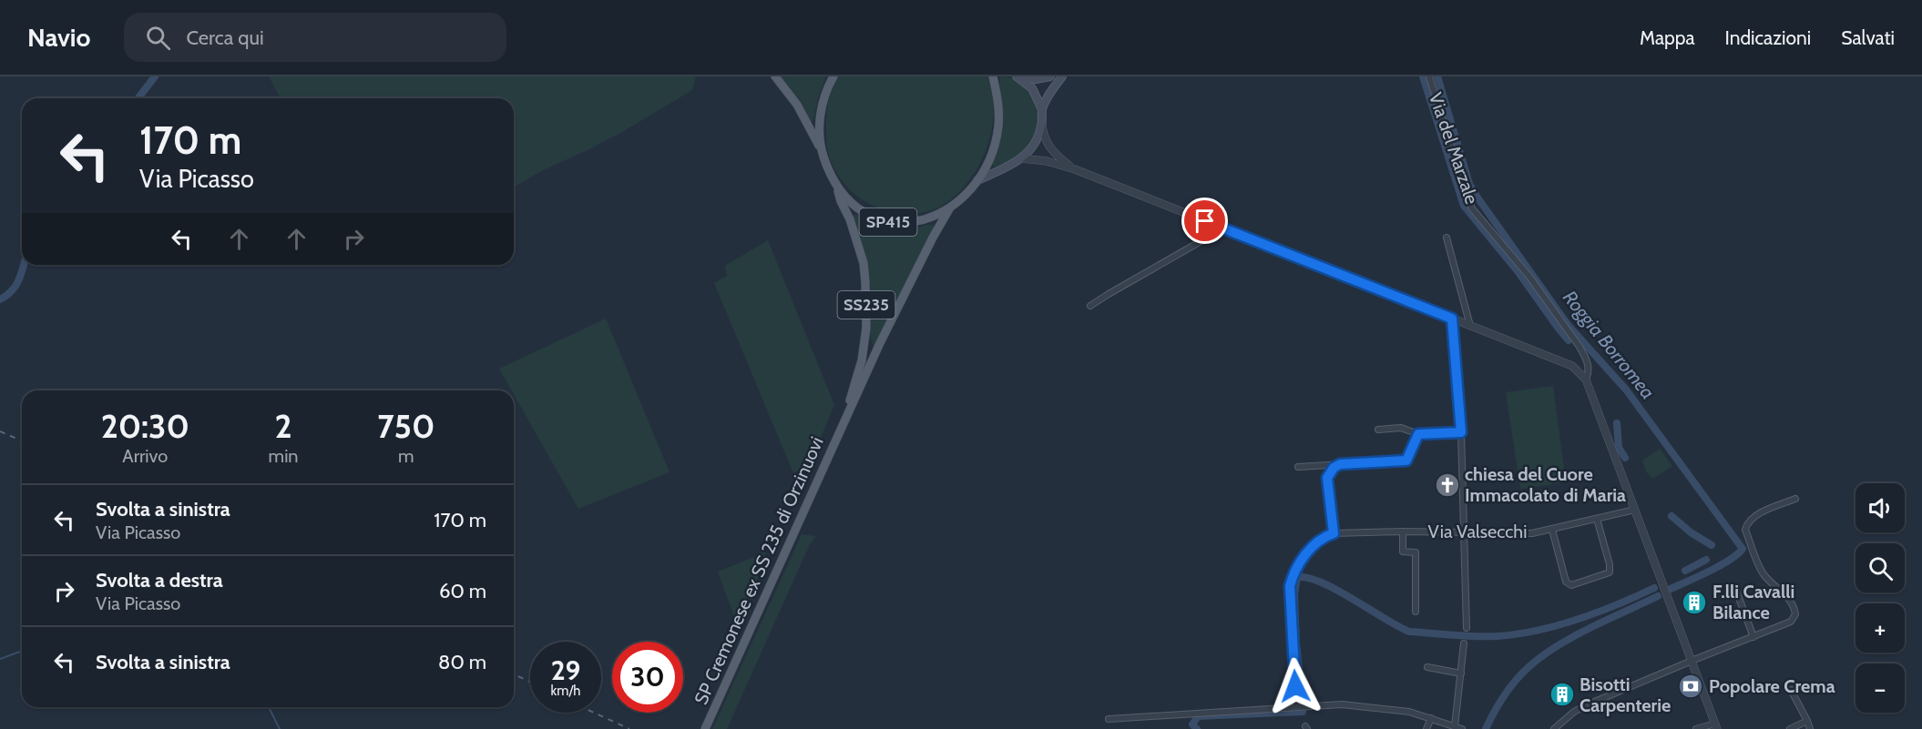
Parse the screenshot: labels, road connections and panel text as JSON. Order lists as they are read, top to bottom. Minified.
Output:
{"streets":{"main road":["SP415","SS235","SP Cremonese ex SS 235 di Orzinuovi"],"street":["Via del Marzale","Via Valsecchi"]},"crossings":[["SP415","SS235"],["SS235","SP Cremonese ex SS 235 di Orzinuovi"]],"water":["Roggia Borromea"],"places":{"church":["chiesa del Cuore Immacolato di Maria"],"building":["F.lli Cavalli Bilance","Bisotti Carpenterie"],"bank":["Popolare Crema"]},"page":{"header":"Navio","search":"Cerca qui","nav":["Mappa","Indicazioni","Salvati"],"turn":["170 m","Via Picasso"],"eta":["20:30","Arrivo","2","min","750","m"],"map_buttons":["+","−"],"list":[{"name":"Svolta a sinistra","note":"Via Picasso","value":"170 m"},{"name":"Svolta a destra","note":"Via Picasso","value":"60 m"},{"name":"Svolta a sinistra","value":"80 m"}],"speed":"29 km/h","limit":"30"}}
